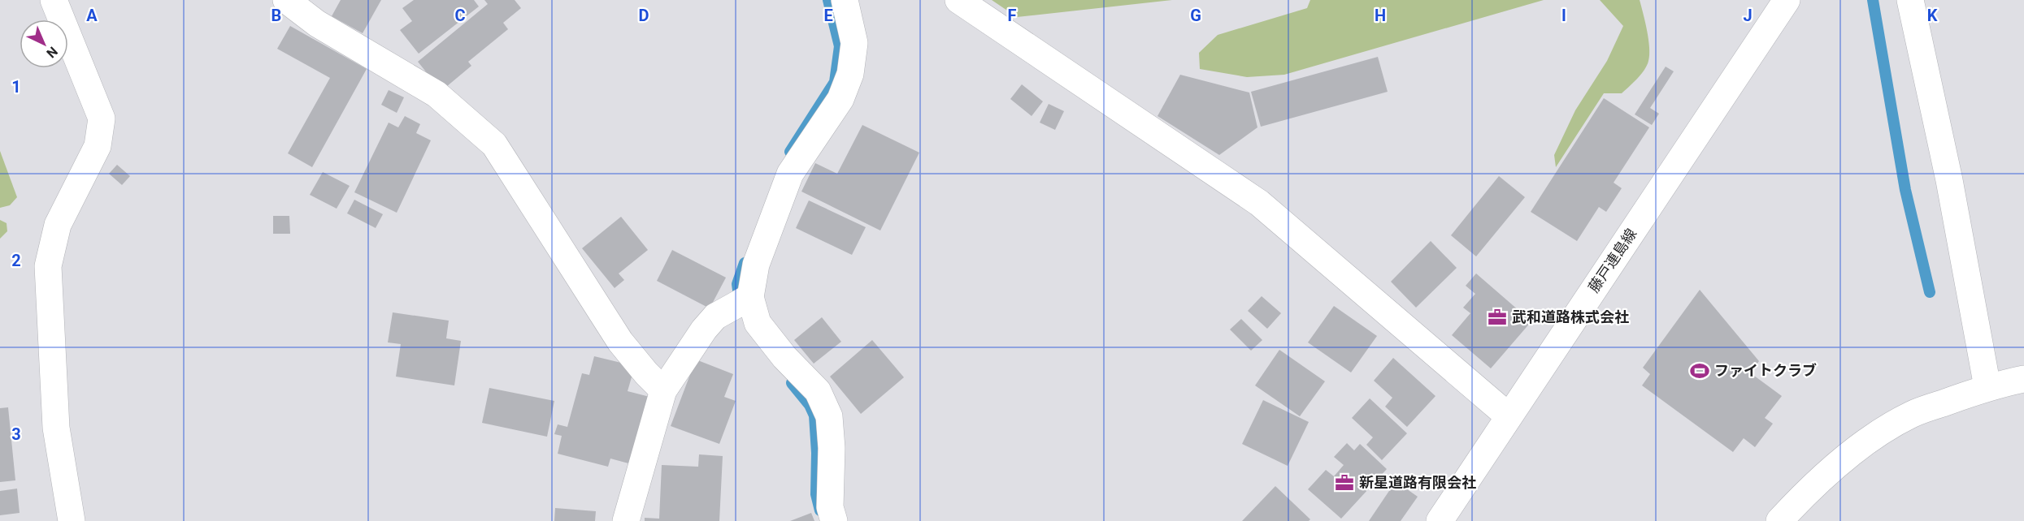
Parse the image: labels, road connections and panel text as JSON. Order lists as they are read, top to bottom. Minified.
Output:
{"streets":{"street":["藤戸連島線"]},"places":{"office":["武和道路株式会社","新星道路有限会社"],"sports":["ファイトクラブ"]},"north":"bottom right","grid":{"columns":["A","B","C","D","E","F","G","H","I","J","K"],"rows":["1","2","3"]}}
